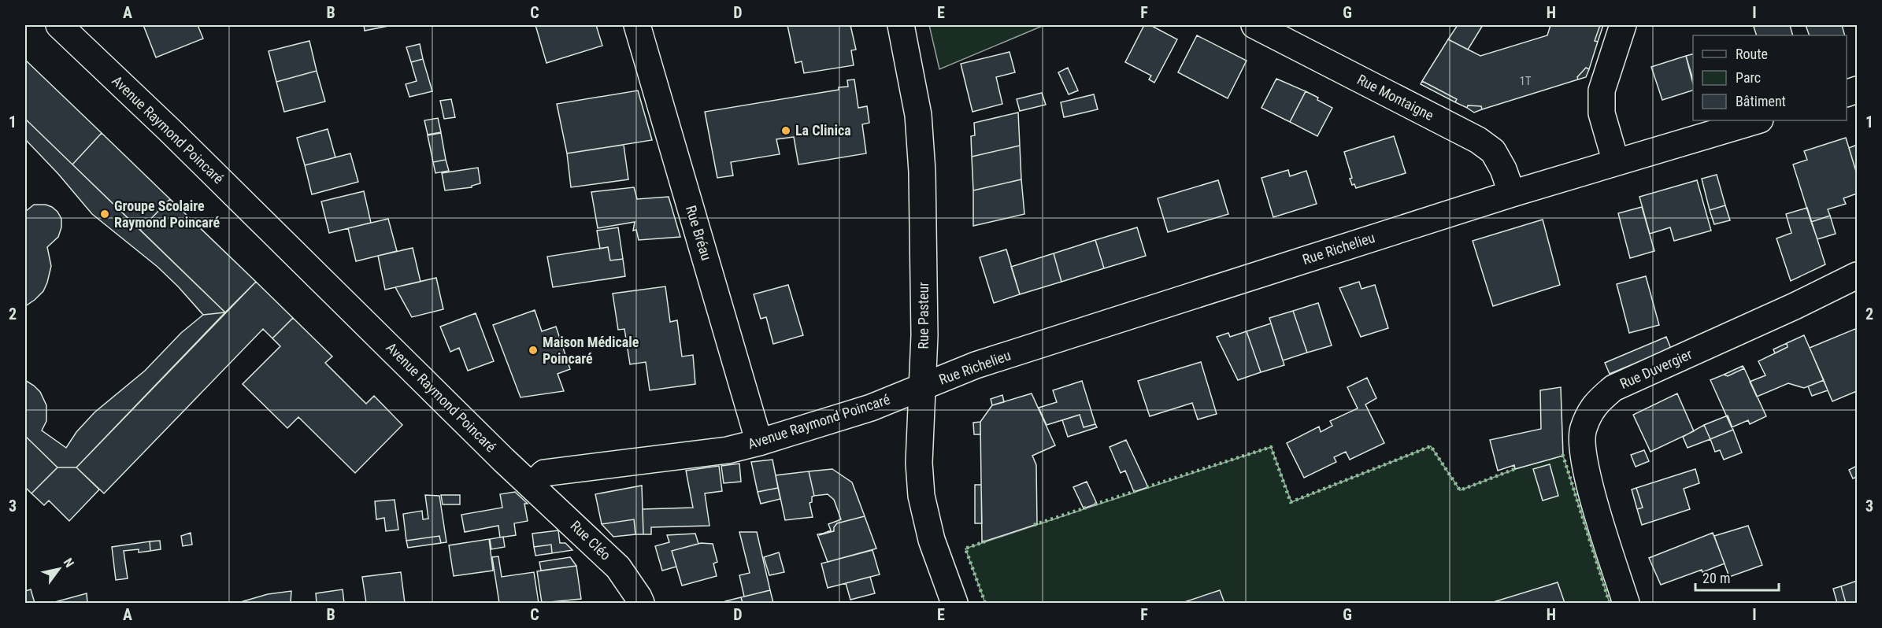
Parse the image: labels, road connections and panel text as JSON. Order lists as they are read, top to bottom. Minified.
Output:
{"streets":{"street":["Rue Montaigne","Avenue Raymond Poincaré","Rue Bréau","Rue Richelieu","Rue Pasteur","Rue Duvergier","Rue Cléo"]},"crossings":[["Rue Montaigne","Rue Richelieu"],["Avenue Raymond Poincaré","Rue Bréau"],["Avenue Raymond Poincaré","Rue Richelieu"],["Avenue Raymond Poincaré","Rue Pasteur"],["Avenue Raymond Poincaré","Rue Cléo"],["Rue Richelieu","Rue Pasteur"]],"places":["La Clinica","Groupe Scolaire Raymond Poincaré","Maison Médicale Poincaré"],"house_numbers":["1T"],"legend":["Route","Parc","Bâtiment"],"scale_bar":"20 m","north":"top right","grid":{"columns":["A","B","C","D","E","F","G","H","I"],"rows":["1","2","3"]}}
